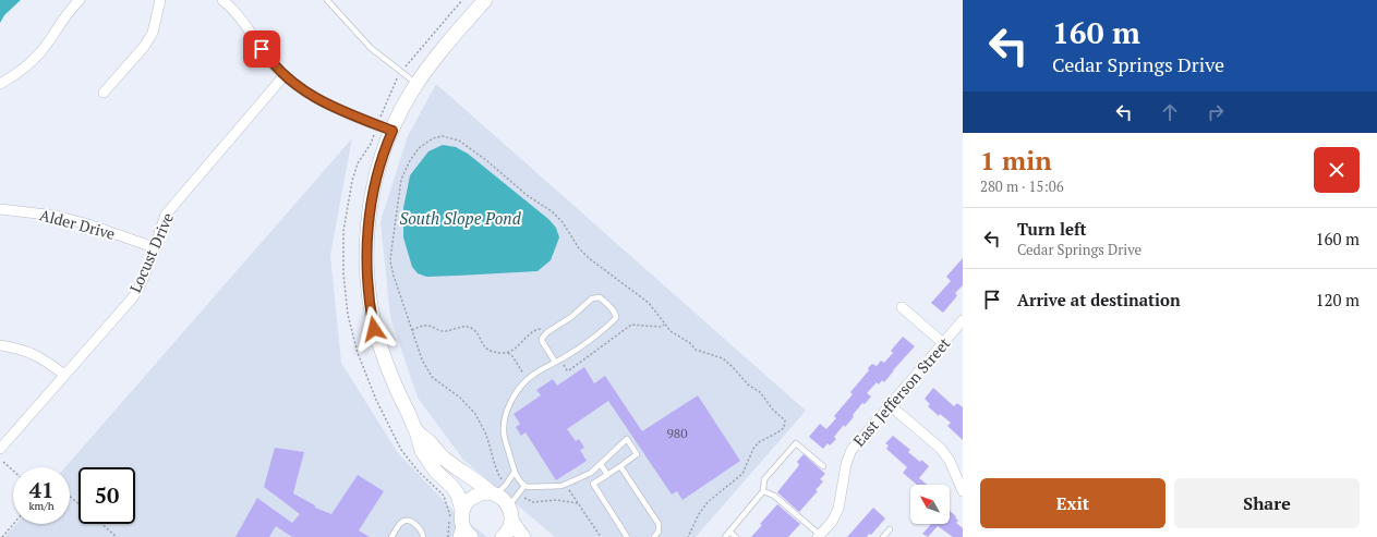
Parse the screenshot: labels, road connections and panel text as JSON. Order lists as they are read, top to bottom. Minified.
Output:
{"streets":{"street":["Alder Drive","Locust Drive","East Jefferson Street"]},"crossings":[["Alder Drive","Locust Drive"]],"water":["South Slope Pond"],"house_numbers":["980"],"north":"top left","page":{"turn":["160 m","Cedar Springs Drive"],"heading":["1 min","280 m · 15:06"],"list":[{"name":"Turn left","note":"Cedar Springs Drive","value":"160 m"},{"name":"Arrive at destination","value":"120 m"}],"speed":"41 km/h","limit":"50","buttons":["Exit","Share"]}}
